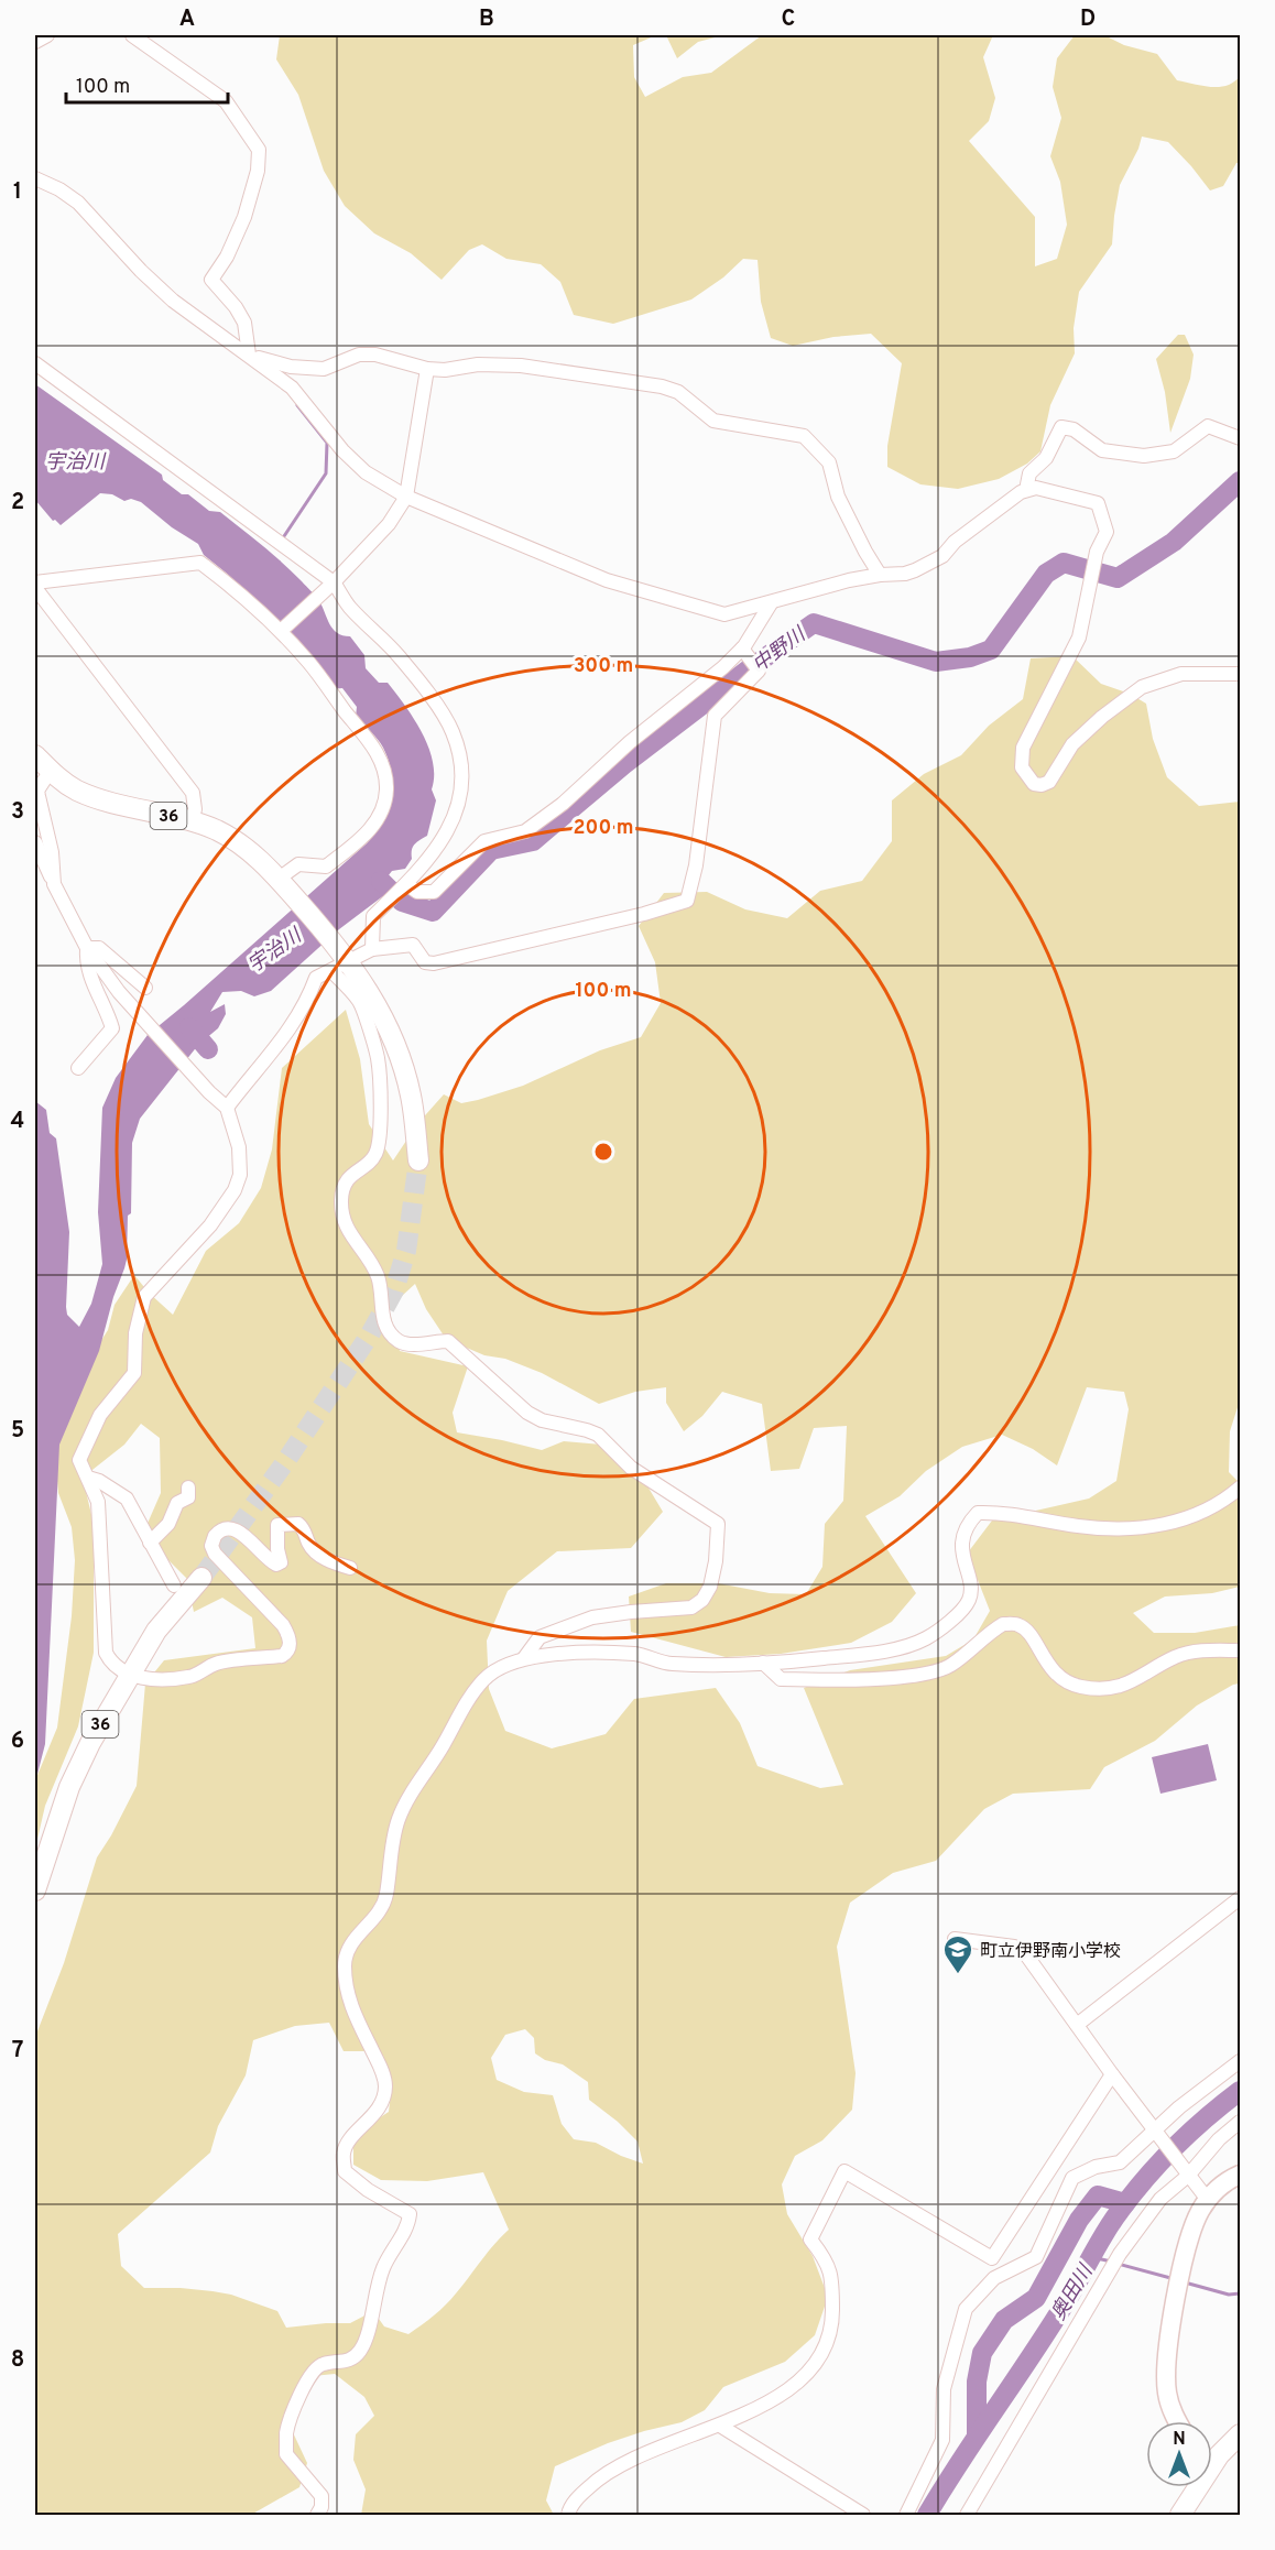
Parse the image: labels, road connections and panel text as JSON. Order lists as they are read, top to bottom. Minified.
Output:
{"streets":{"main road":["36"]},"water":["宇治川","中野川","奥田川"],"places":{"school or university":["町立伊野南小学校"]},"scale_bar":"100 m","north":"top","grid":{"columns":["A","B","C","D"],"rows":["1","2","3","4","5","6","7","8"]},"rings":["300 m","200 m","100 m"]}
